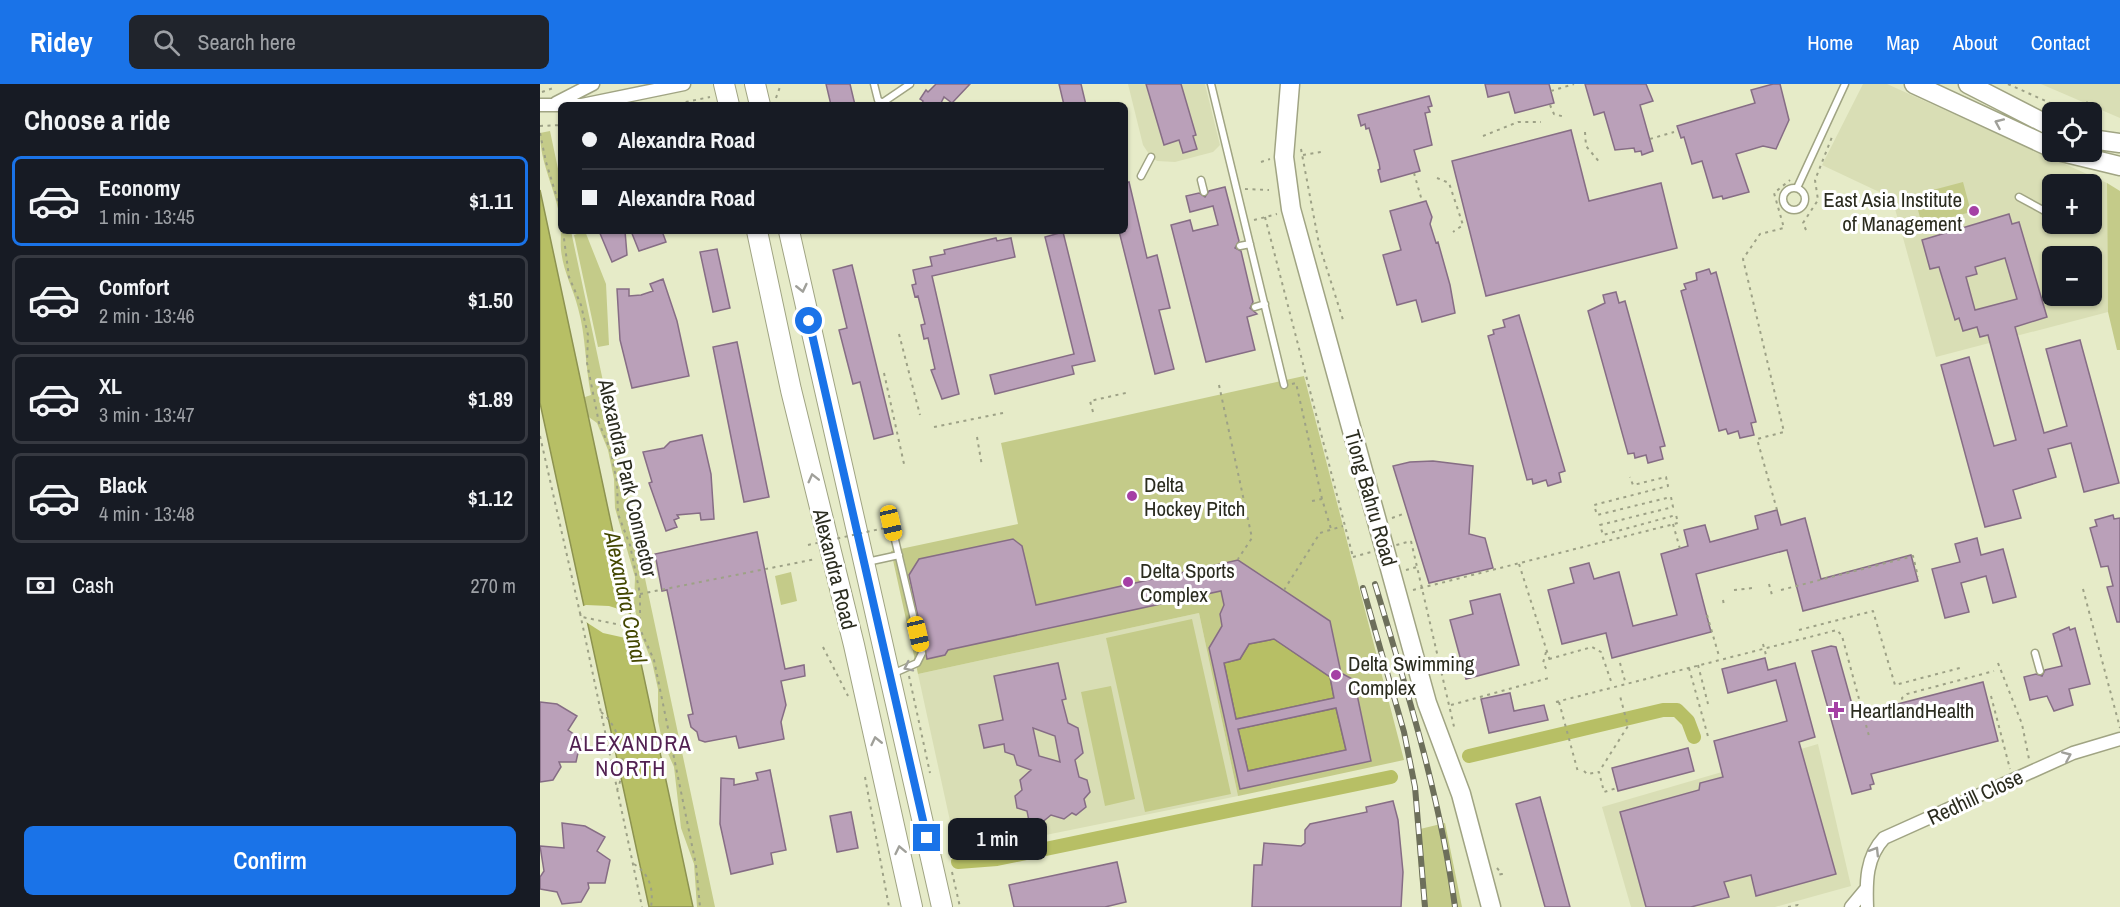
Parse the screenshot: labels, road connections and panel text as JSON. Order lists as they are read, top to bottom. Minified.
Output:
{"streets":{"main road":["Tiong Bahru Road","Alexandra Road"],"street":["Redhill Close"],"path":["Alexandra Park Connector"]},"one_way":["Redhill Close"],"districts":["ALEXANDRA NORTH"],"water":["Alexandra Canal"],"places":{"other":["East Asia Institute of Management","Delta Hockey Pitch","Delta Sports Complex","Delta Swimming Complex"],"health":["HeartlandHealth"]},"page":{"header":"Ridey","search":"Search here","nav":["Home","Map","About","Contact"],"heading":"Choose a ride","map_buttons":["+","−"],"banner":["Alexandra Road","Alexandra Road"],"list":[{"name":"Economy","note":"1 min · 13:45","value":"$1.11"},{"name":"Comfort","note":"2 min · 13:46","value":"$1.50"},{"name":"XL","note":"3 min · 13:47","value":"$1.89"},{"name":"Black","note":"4 min · 13:48","value":"$1.12"}],"pay":["Cash","270 m"],"buttons":"Confirm","bubble":"1 min"}}
